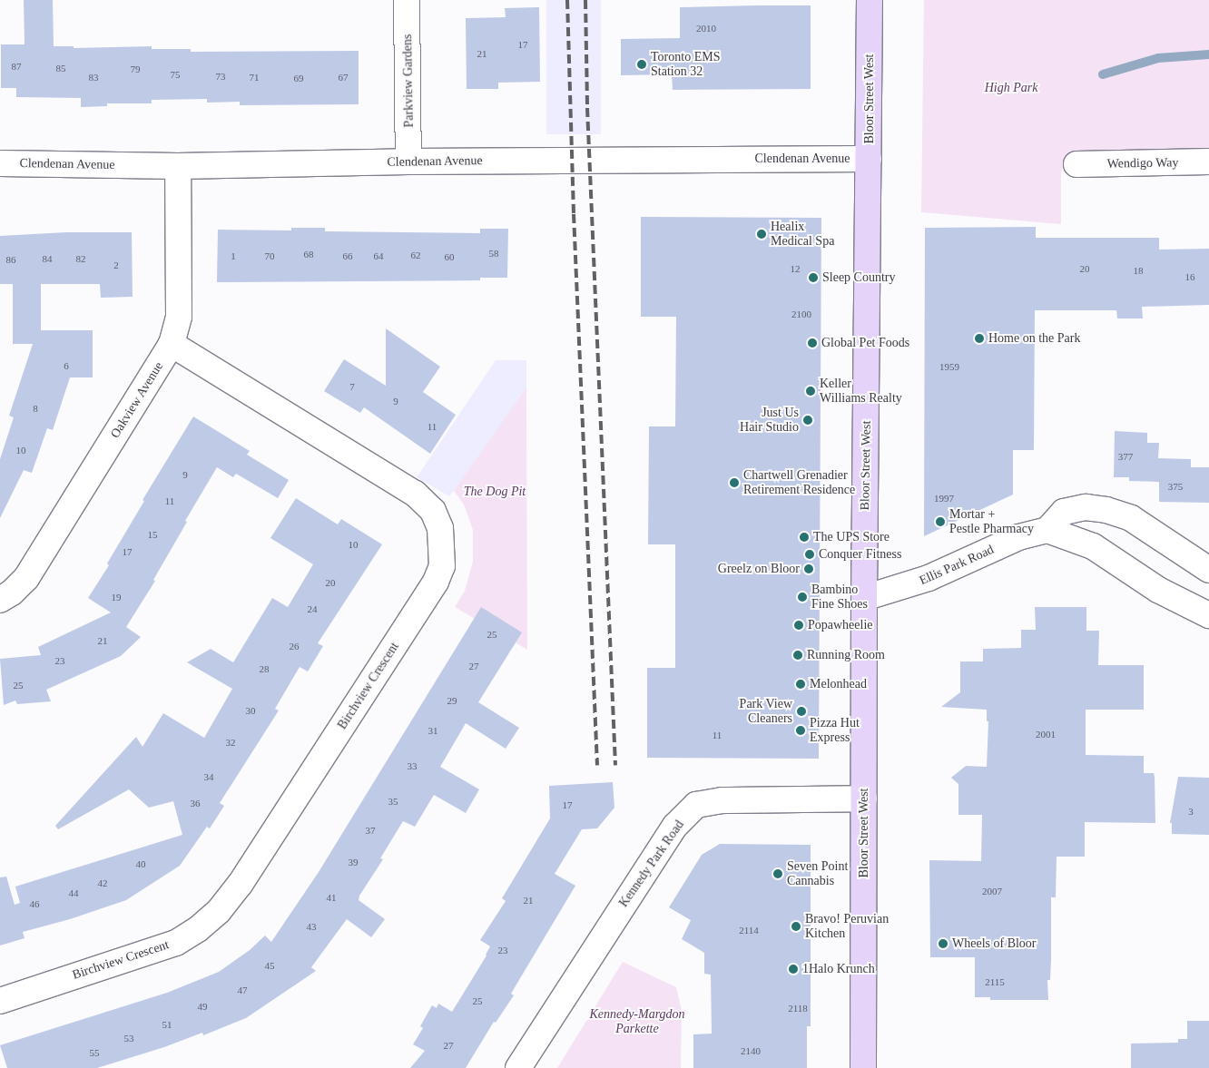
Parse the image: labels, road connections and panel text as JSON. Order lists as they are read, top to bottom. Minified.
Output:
{"streets":{"main road":["Bloor Street West"],"street":["Parkview Gardens","Clendenan Avenue","Wendigo Way","Oakview Avenue","Ellis Park Road","Birchview Crescent","Kennedy Park Road"]},"crossings":[["Parkview Gardens","Clendenan Avenue"],["Bloor Street West","Clendenan Avenue"],["Bloor Street West","Ellis Park Road"],["Bloor Street West","Kennedy Park Road"],["Clendenan Avenue","Oakview Avenue"],["Oakview Avenue","Birchview Crescent"]],"parks":["High Park","The Dog Pit","Kennedy-Margdon Parkette"],"places":["Toronto EMS Station 32","Healix Medical Spa","Sleep Country","Home on the Park","Global Pet Foods","Keller Williams Realty","Just Us Hair Studio","Chartwell Grenadier Retirement Residence","Mortar + Pestle Pharmacy","The UPS Store","Conquer Fitness","Greelz on Bloor","Bambino Fine Shoes","Popawheelie","Running Room","Melonhead","Park View Cleaners","Pizza Hut Express","Seven Point Cannabis","Bravo! Peruvian Kitchen","Wheels of Bloor","1Halo Krunch"],"house_numbers":["2010","17","21","87","85","79","75","73","83","71","67","69","58","68","62","1","70","66","64","60","84","82","86","2","12","20","18","16","2100","6","1959","7","9","8","11","10","377","9","375","1997","11","15","10","17","20","19","24","25","21","26","23","27","28","25","29","30","31","2001","11","32","33","34","35","36","17","3","37","39","40","42","2007","44","41","21","46","43","2114","23","45","2115","47","25","49","2118","51","53","27","2140","55"]}
